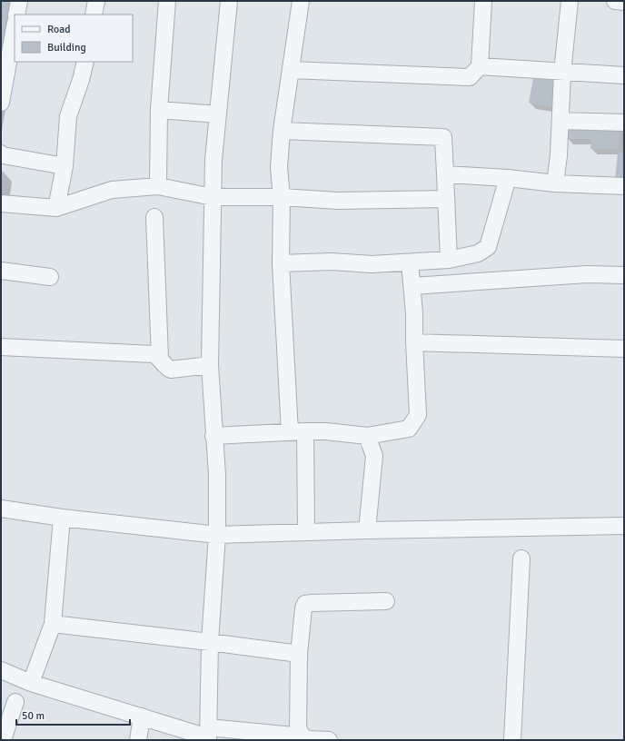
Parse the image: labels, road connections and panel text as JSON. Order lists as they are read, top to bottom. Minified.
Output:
{"legend":["Road","Building"],"scale_bar":"50 m"}
